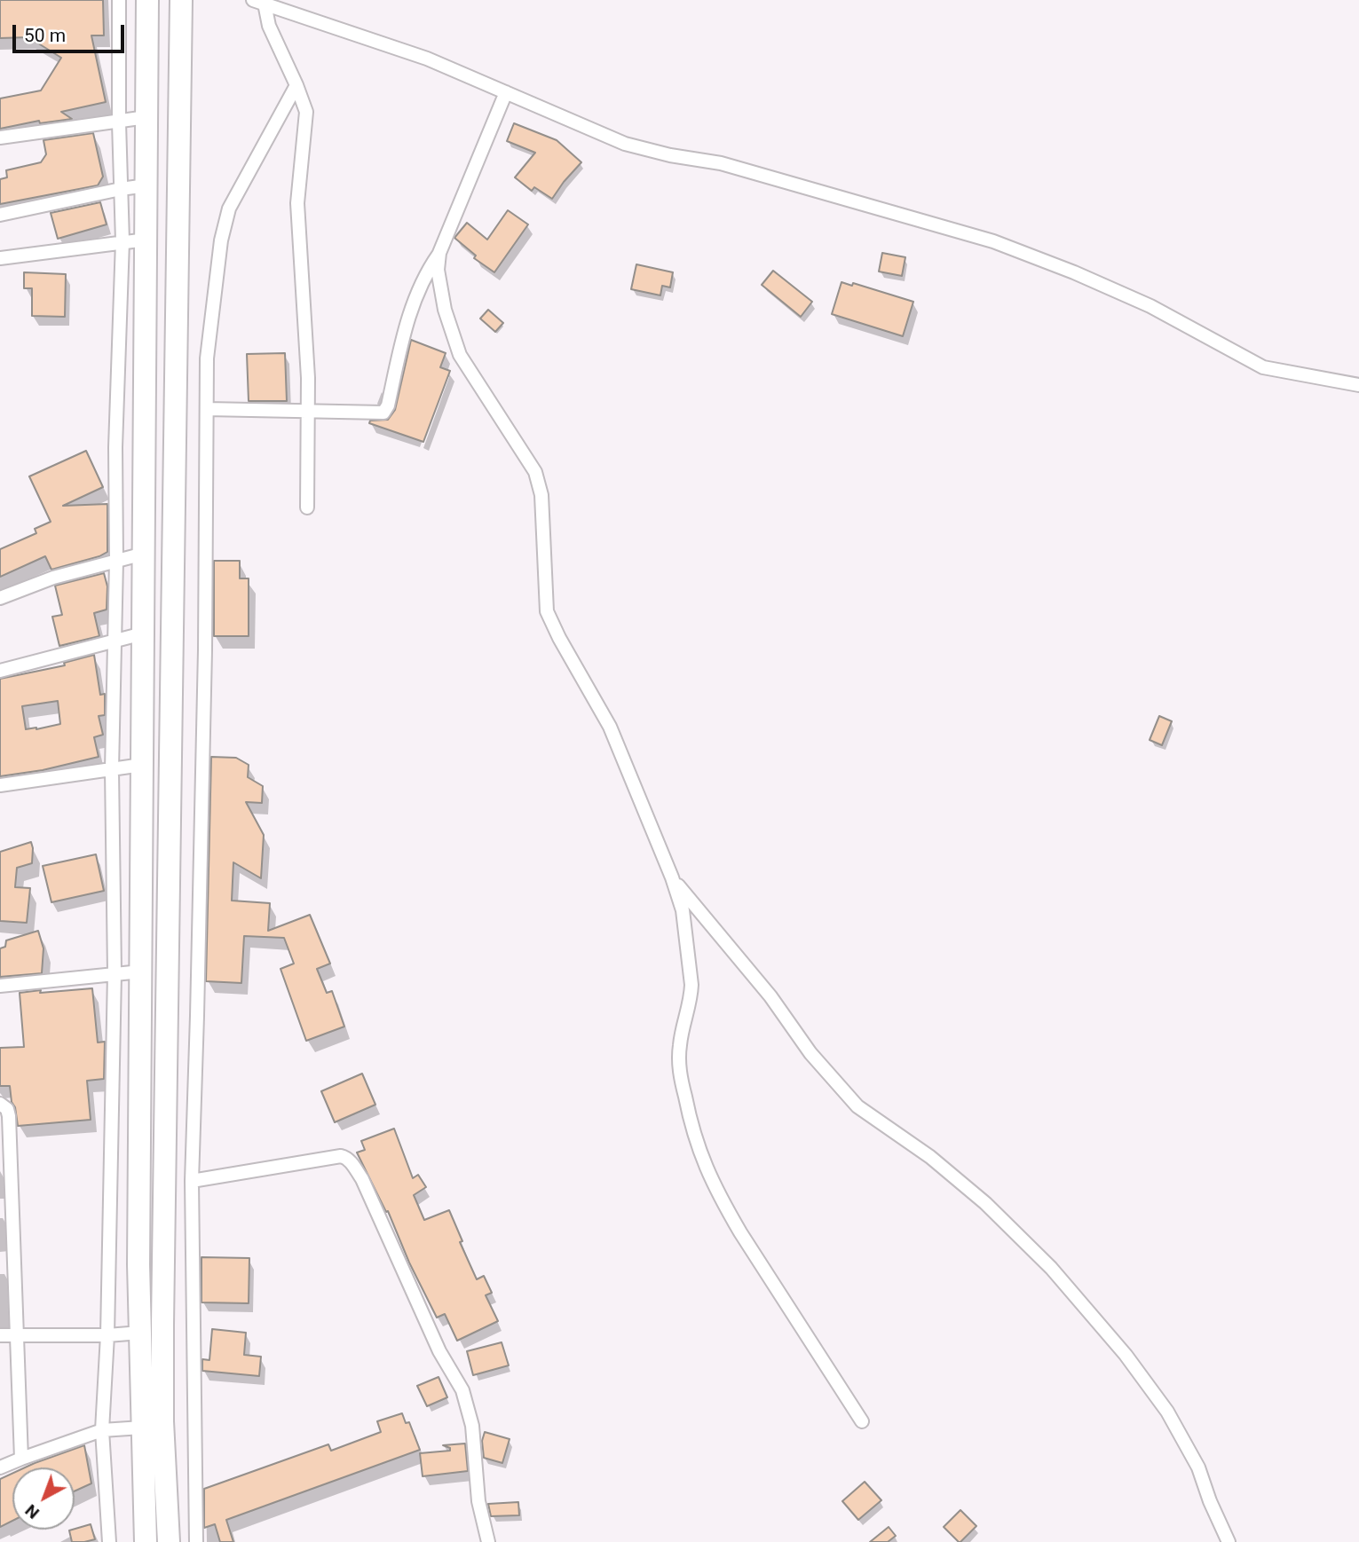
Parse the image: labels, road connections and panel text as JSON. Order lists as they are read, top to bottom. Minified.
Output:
{"scale_bar":"50 m","north":"bottom left"}
